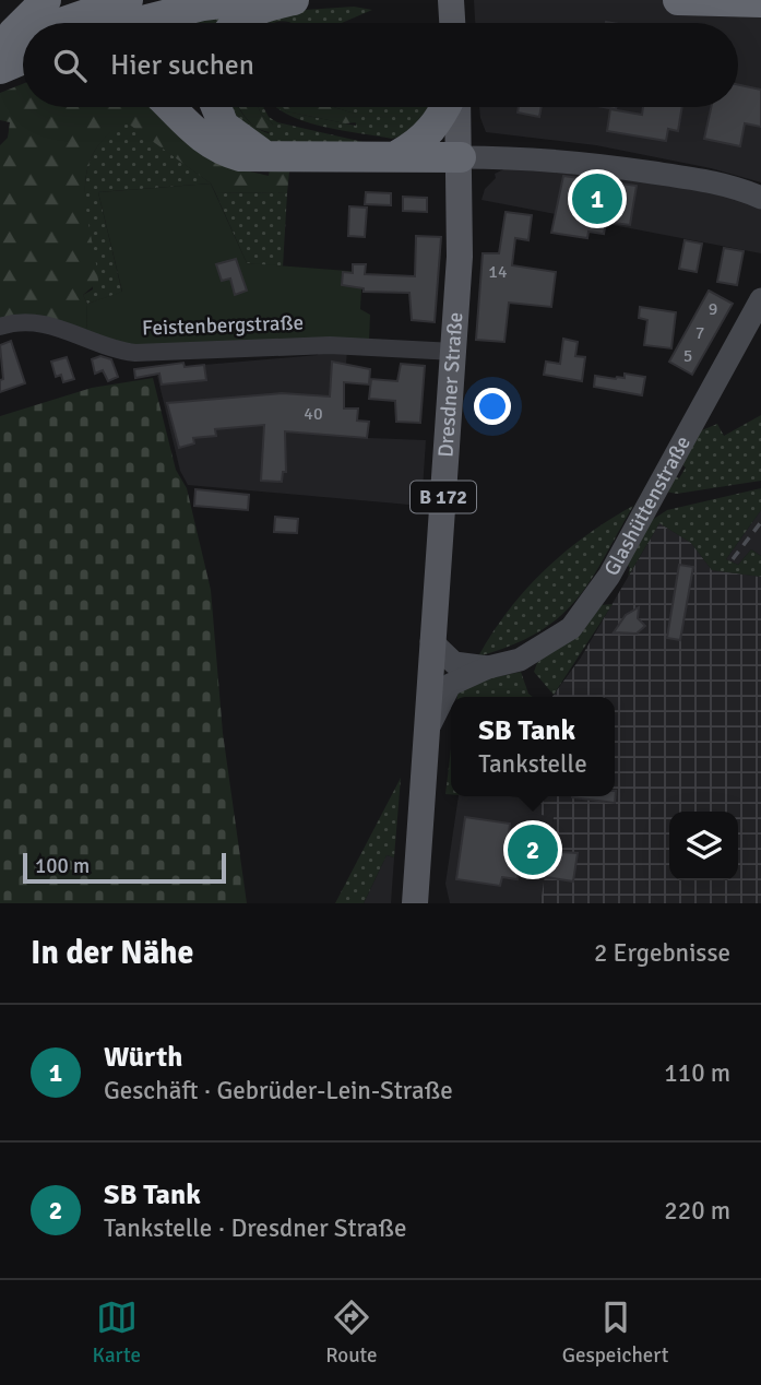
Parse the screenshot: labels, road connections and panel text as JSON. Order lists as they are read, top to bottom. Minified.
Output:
{"streets":{"main road":["Dresdner Straße","B 172"],"street":["Feistenbergstraße","Glashüttenstraße"]},"crossings":[["Feistenbergstraße","Dresdner Straße"],["Dresdner Straße","Glashüttenstraße"]],"house_numbers":["14","9","7","5","40"],"scale_bar":"100 m","page":{"search":"Hier suchen","pins":["1","2"],"popup":["SB Tank","Tankstelle"],"scale":"100 m","heading":["In der Nähe","2 Ergebnisse"],"list":[{"mark":"1","name":"Würth","note":"Geschäft · Gebrüder-Lein-Straße","value":"110 m"},{"mark":"2","name":"SB Tank","note":"Tankstelle · Dresdner Straße","value":"220 m"}],"nav":["Karte","Route","Gespeichert"]}}
